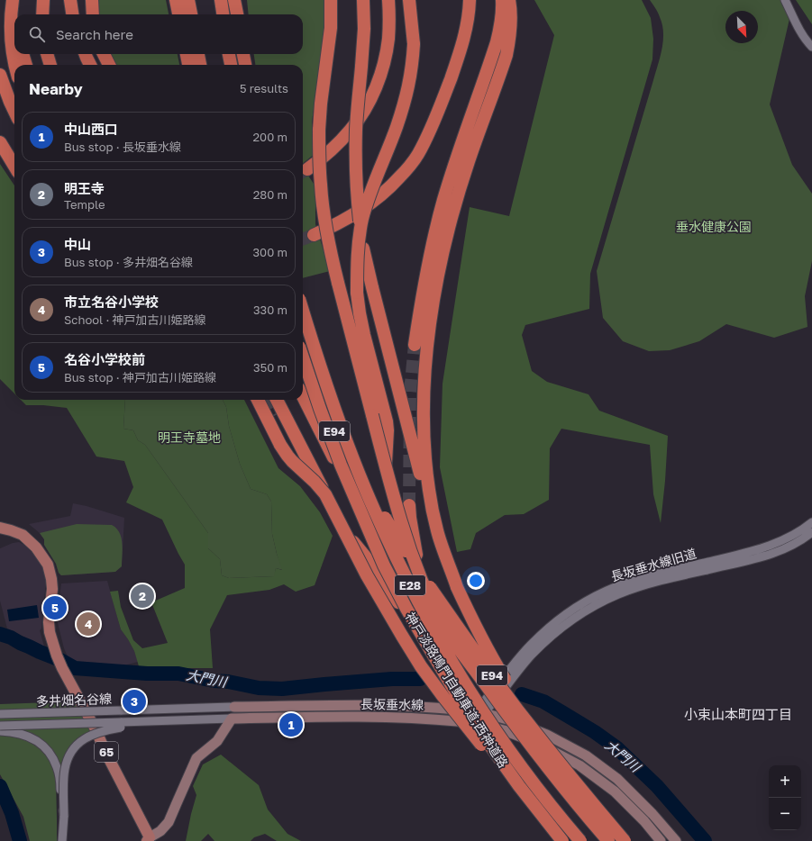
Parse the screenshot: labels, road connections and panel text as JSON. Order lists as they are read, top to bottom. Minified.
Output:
{"streets":{"highway":["E94","E28","神戸淡路鳴門自動車道;西神道路"],"main road":["長坂垂水線","65"],"street":["長坂垂水線旧道","多井畑名谷線"]},"crossings":[["長坂垂水線旧道","長坂垂水線"],["多井畑名谷線","長坂垂水線"]],"districts":["小束山本町四丁目"],"water":["大門川"],"parks":["垂水健康公園","明王寺墓地"],"north":"bottom right","page":{"search":"Search here","heading":["Nearby","5 results"],"list":[{"mark":"1","name":"中山西口","note":"Bus stop · 長坂垂水線","value":"200 m"},{"mark":"2","name":"明王寺","note":"Temple","value":"280 m"},{"mark":"3","name":"中山","note":"Bus stop · 多井畑名谷線","value":"300 m"},{"mark":"4","name":"市立名谷小学校","note":"School · 神戸加古川姫路線","value":"330 m"},{"mark":"5","name":"名谷小学校前","note":"Bus stop · 神戸加古川姫路線","value":"350 m"}],"pins":["2","5","4","3","1"],"map_buttons":["+","−"]}}
